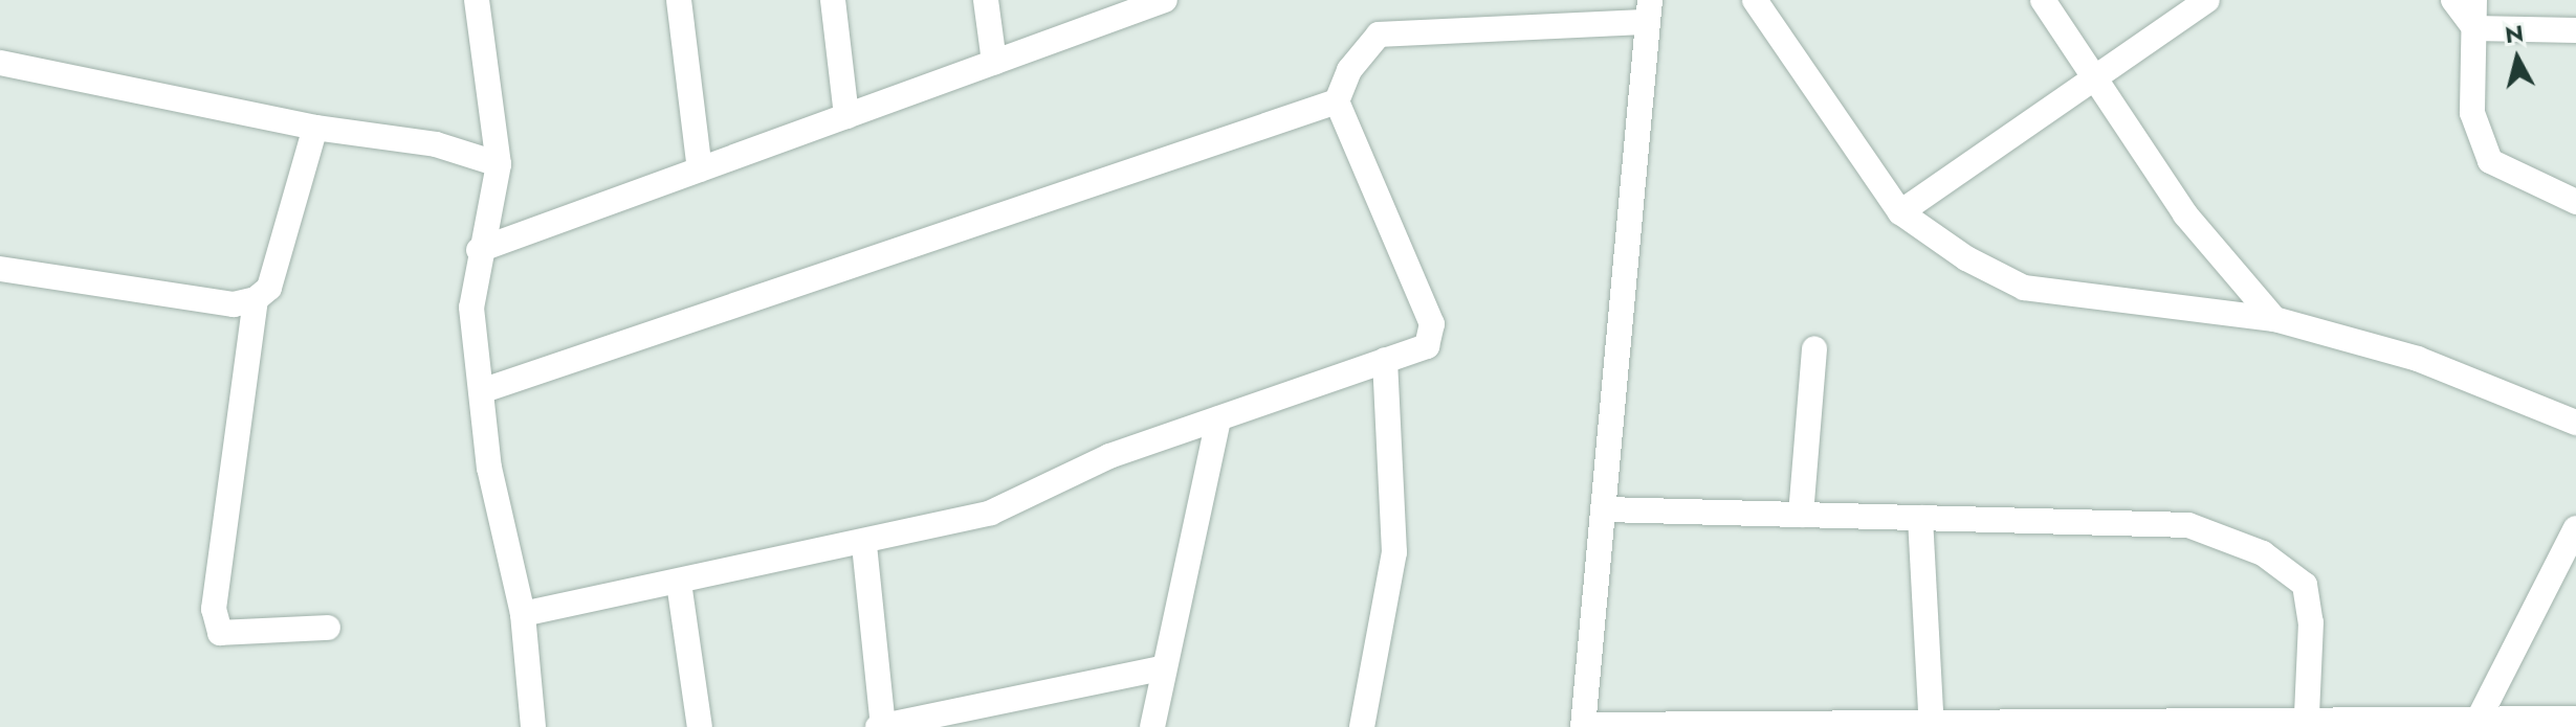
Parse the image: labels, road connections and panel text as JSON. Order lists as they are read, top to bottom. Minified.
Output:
{"north":"top"}
